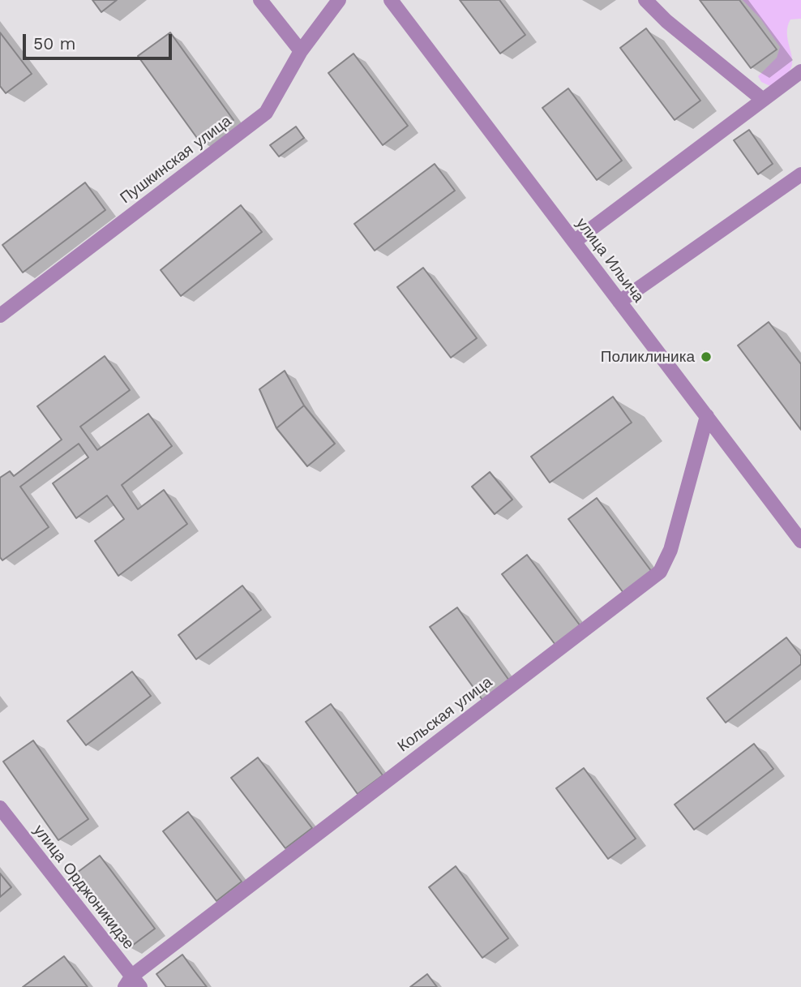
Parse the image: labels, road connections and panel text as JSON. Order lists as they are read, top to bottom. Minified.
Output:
{"streets":{"street":["Пушкинская улица","улица Ильича","Кольская улица","улица Орджоникидзе"]},"crossings":[["улица Ильича","Кольская улица"],["Кольская улица","улица Орджоникидзе"]],"places":["Поликлиника"],"scale_bar":"50 m"}
